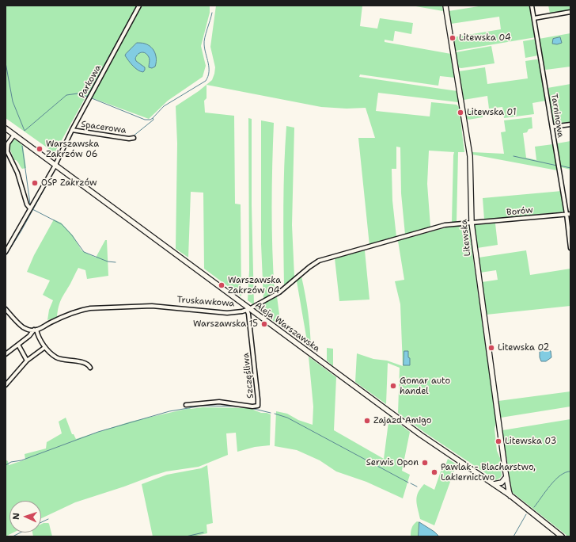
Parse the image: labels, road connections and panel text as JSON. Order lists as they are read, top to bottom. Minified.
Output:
{"streets":{"street":["Parkowa","Tarninowa","Spacerowa","Borów","Litewska","Truskawkowa","Aleja Warszawska","Szczęśliwa"]},"crossings":[["Parkowa","Spacerowa"],["Parkowa","Aleja Warszawska"],["Tarninowa","Borów"],["Borów","Litewska"],["Borów","Truskawkowa"],["Litewska","Truskawkowa"],["Litewska","Aleja Warszawska"],["Truskawkowa","Aleja Warszawska"],["Truskawkowa","Szczęśliwa"],["Aleja Warszawska","Szczęśliwa"]],"places":["Litewska 04","Litewska 01","Warszawska Zakrzów 06","OSP Zakrzów","Warszawska Zakrzów 04","Warszawska 15","Litewska 02","Gomar auto handel","Zajazd Amigo","Litewska 03","Serwis Opon","Pawlak - Blacharstwo, Lakiernictwo"],"north":"left"}
